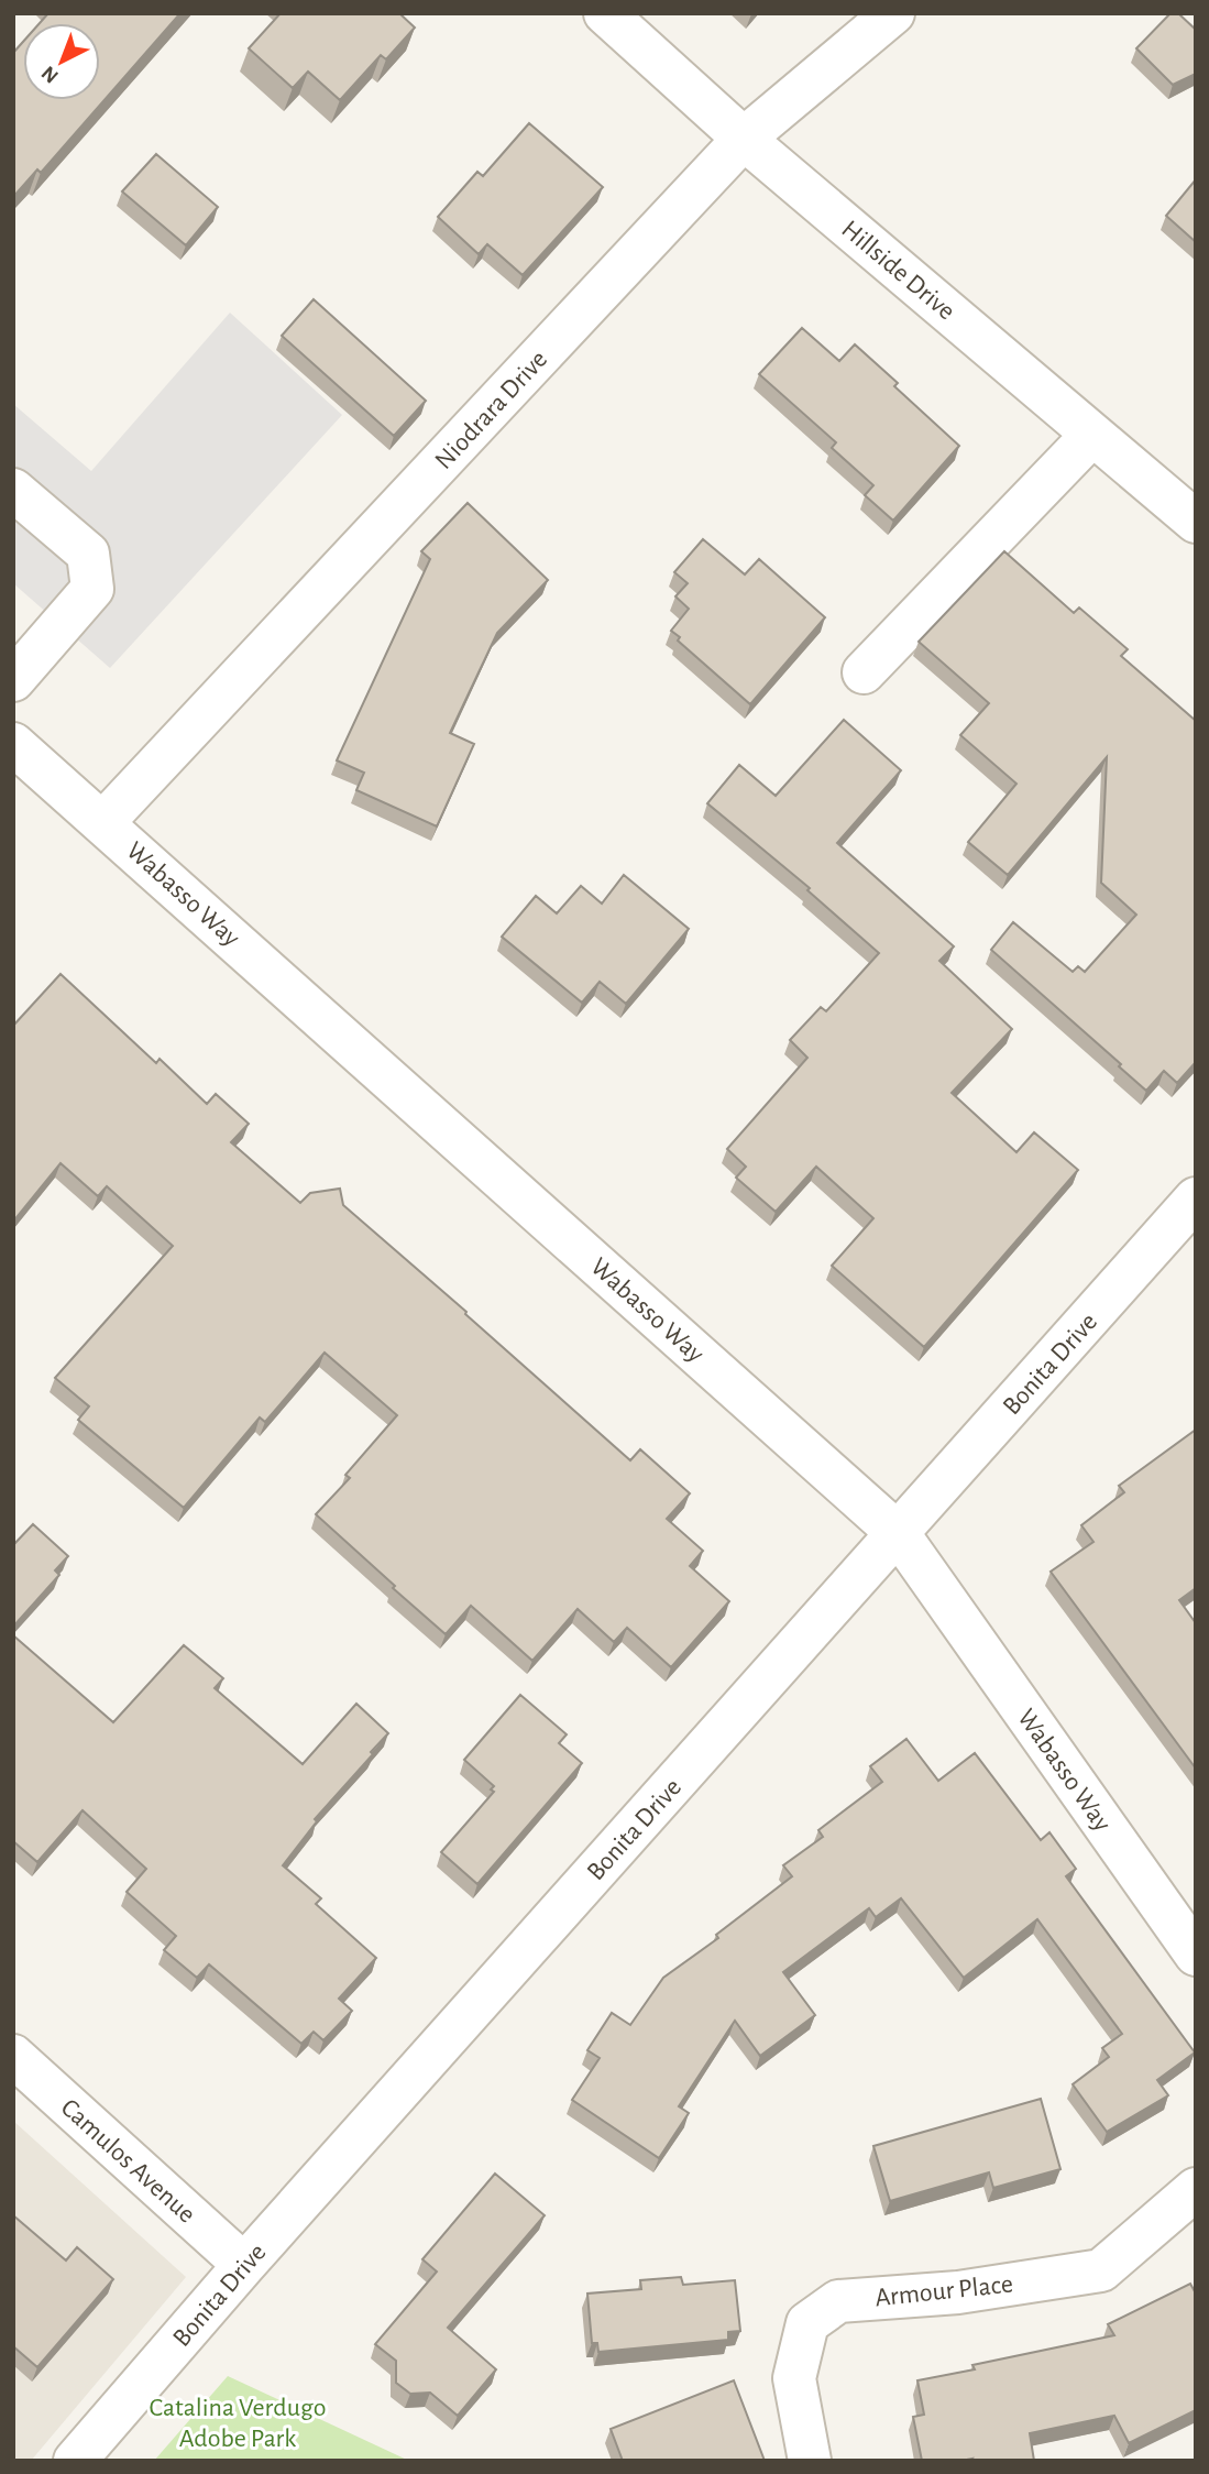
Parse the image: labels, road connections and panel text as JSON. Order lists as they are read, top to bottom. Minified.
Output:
{"streets":{"street":["Hillside Drive","Niodrara Drive","Wabasso Way","Bonita Drive","Camulos Avenue","Armour Place"]},"crossings":[["Hillside Drive","Niodrara Drive"],["Niodrara Drive","Wabasso Way"],["Wabasso Way","Bonita Drive"],["Bonita Drive","Camulos Avenue"]],"parks":["Catalina Verdugo Adobe Park"],"north":"bottom left"}
